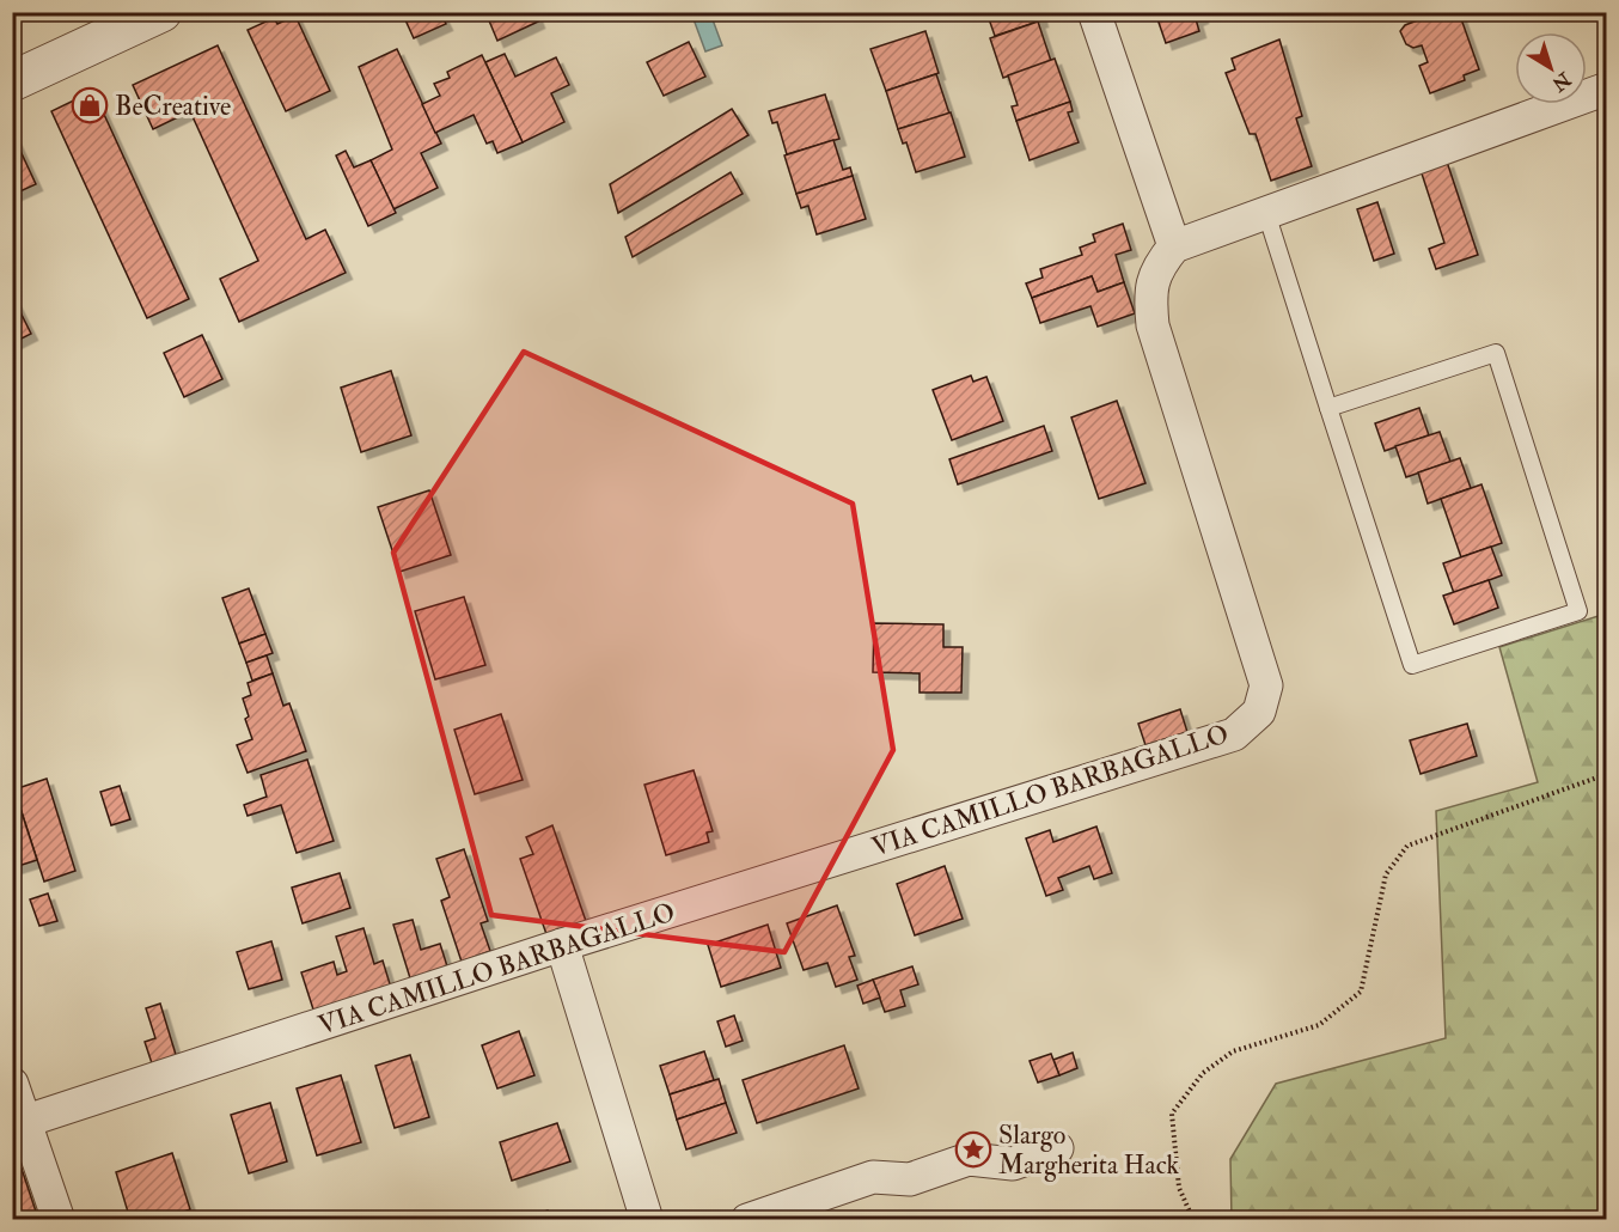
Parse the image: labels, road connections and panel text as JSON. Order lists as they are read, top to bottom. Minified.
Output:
{"streets":{"street":["VIA CAMILLO BARBAGALLO"]},"places":{"shop":["BeCreative"],"place":["Slargo Margherita Hack"]},"north":"bottom right"}
